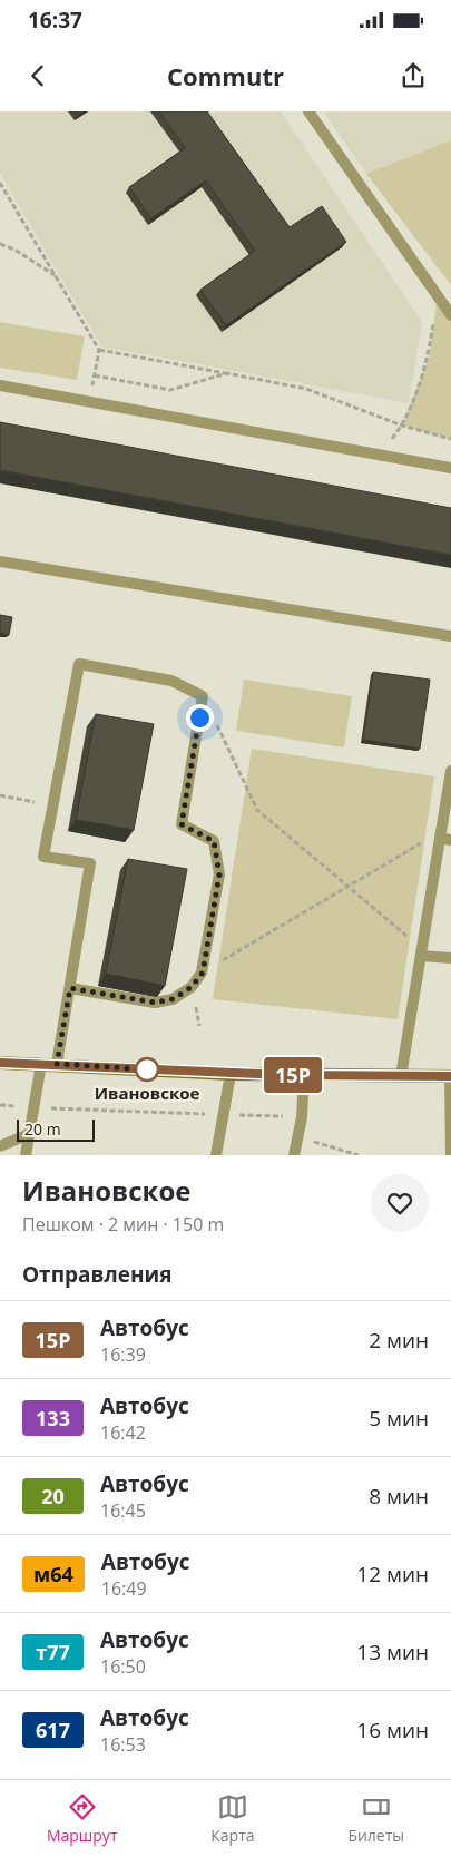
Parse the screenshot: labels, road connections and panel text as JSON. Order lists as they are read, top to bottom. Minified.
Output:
{"places":["Ивановское"],"lines":["bus line 15Р"],"scale_bar":"20 m","page":{"status":"16:37","header":"Commutr","on_map":"15Р","scale":"20 m","heading":[["Ивановское","Пешком · 2 мин · 150 m"],"Отправления"],"list":[{"mark":"15Р","name":"Автобус","note":"16:39","value":"2 мин"},{"mark":"133","name":"Автобус","note":"16:42","value":"5 мин"},{"mark":"20","name":"Автобус","note":"16:45","value":"8 мин"},{"mark":"м64","name":"Автобус","note":"16:49","value":"12 мин"},{"mark":"т77","name":"Автобус","note":"16:50","value":"13 мин"},{"mark":"617","name":"Автобус","note":"16:53","value":"16 мин"}],"tabs":["Маршрут","Карта","Билеты"]}}
